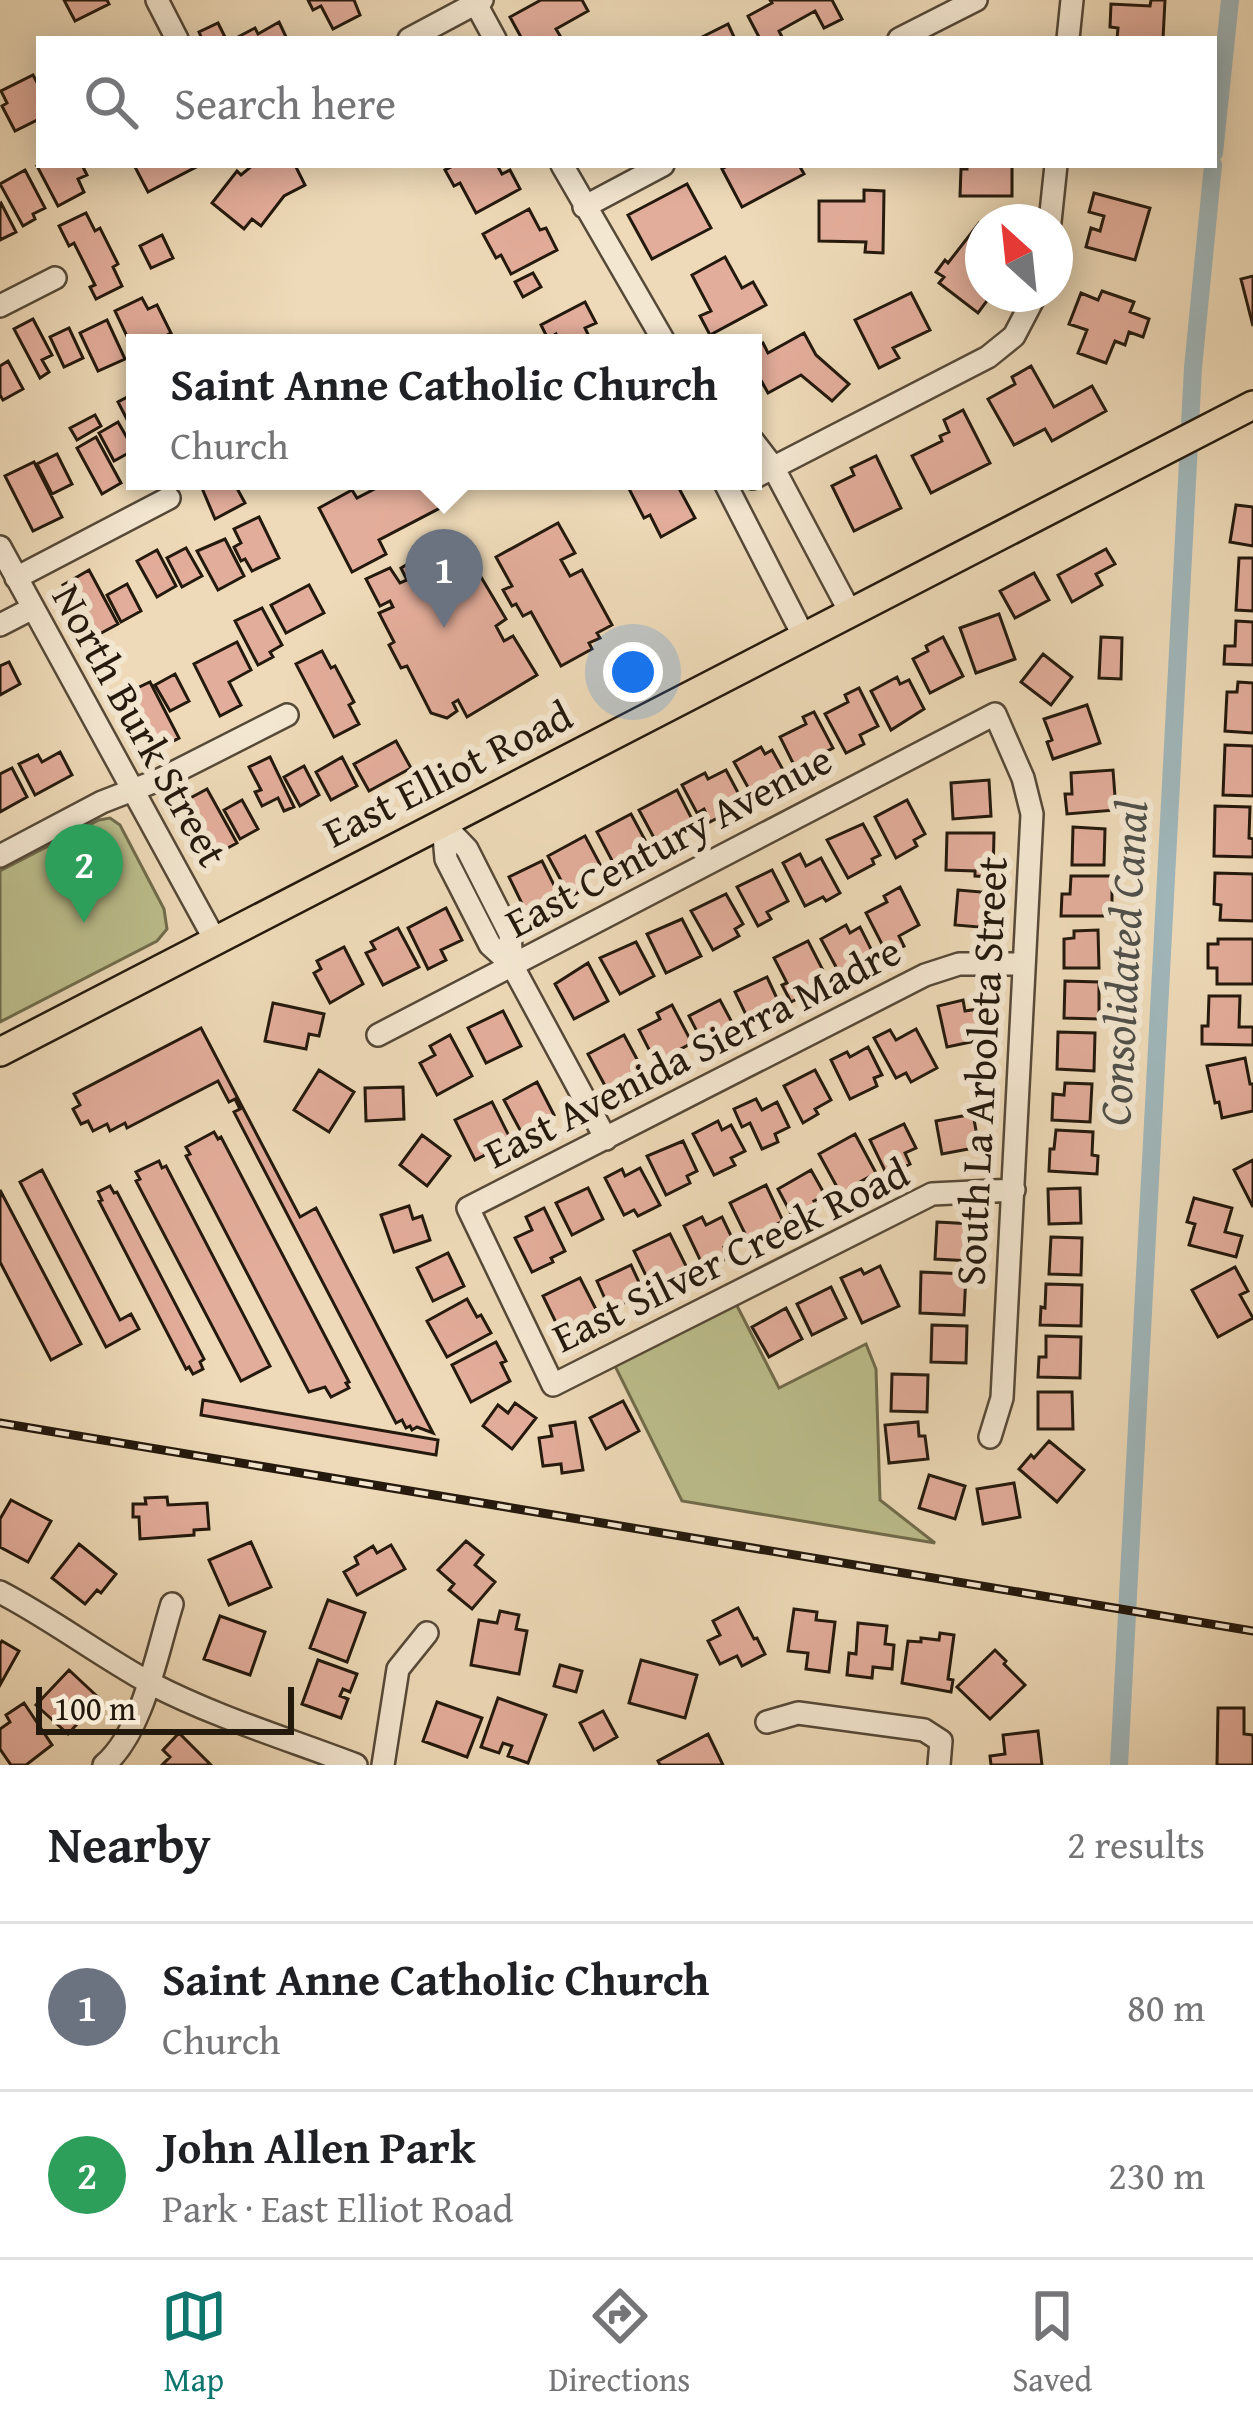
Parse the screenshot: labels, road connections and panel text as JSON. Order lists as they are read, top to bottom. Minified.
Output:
{"streets":{"main road":["East Elliot Road"],"street":["North Burk Street","East Century Avenue","East Avenida Sierra Madre","South La Arboleta Street","East Silver Creek Road"]},"crossings":[["North Burk Street","East Elliot Road"],["East Century Avenue","South La Arboleta Street"],["East Avenida Sierra Madre","South La Arboleta Street"],["East Avenida Sierra Madre","East Silver Creek Road"],["South La Arboleta Street","East Silver Creek Road"]],"water":["Consolidated Canal"],"scale_bar":"100 m","north":"top left","page":{"search":"Search here","popup":["Saint Anne Catholic Church","Church"],"pins":["1","2"],"scale":"100 m","heading":["Nearby","2 results"],"list":[{"mark":"1","name":"Saint Anne Catholic Church","note":"Church","value":"80 m"},{"mark":"2","name":"John Allen Park","note":"Park · East Elliot Road","value":"230 m"}],"nav":["Map","Directions","Saved"]}}
